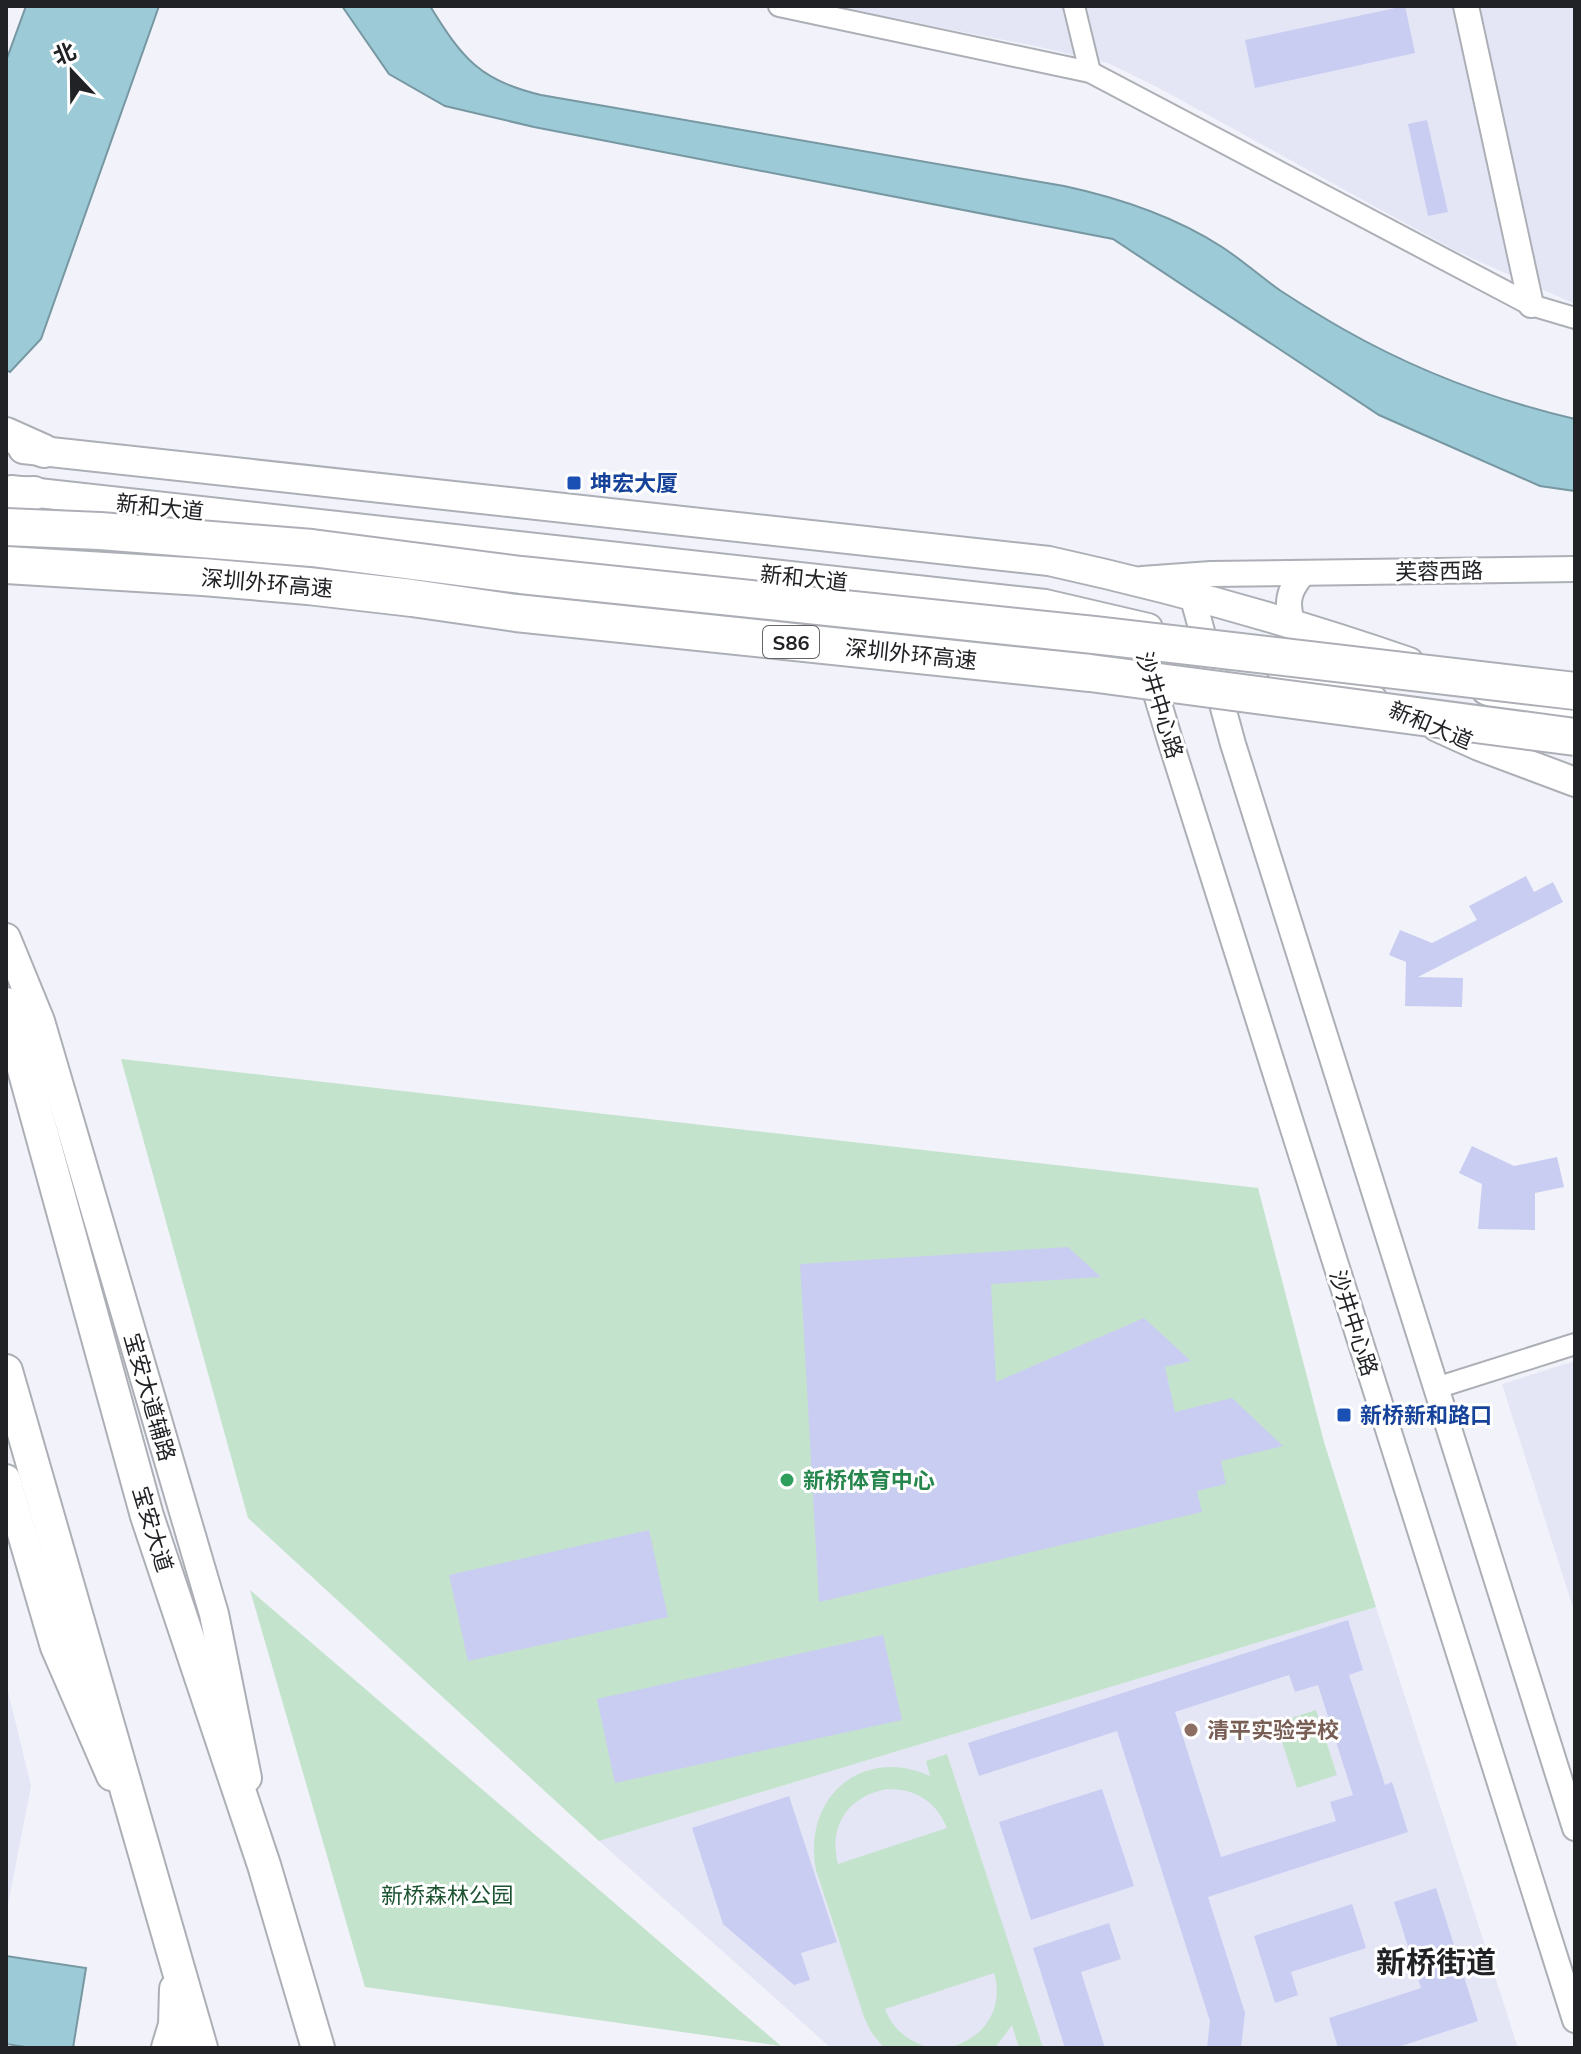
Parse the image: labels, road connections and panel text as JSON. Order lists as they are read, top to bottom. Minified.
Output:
{"streets":{"highway":["深圳外环高速","S86"],"main road":["新和大道","宝安大道辅路","宝安大道"],"street":["芙蓉西路","沙井中心路"]},"crossings":[["新和大道","芙蓉西路"],["新和大道","沙井中心路"],["宝安大道辅路","宝安大道"]],"districts":["新桥街道"],"parks":["新桥森林公园"],"places":{"transit":["坤宏大厦","新桥新和路口"],"other":["新桥体育中心","清平实验学校"]},"north":"top"}
